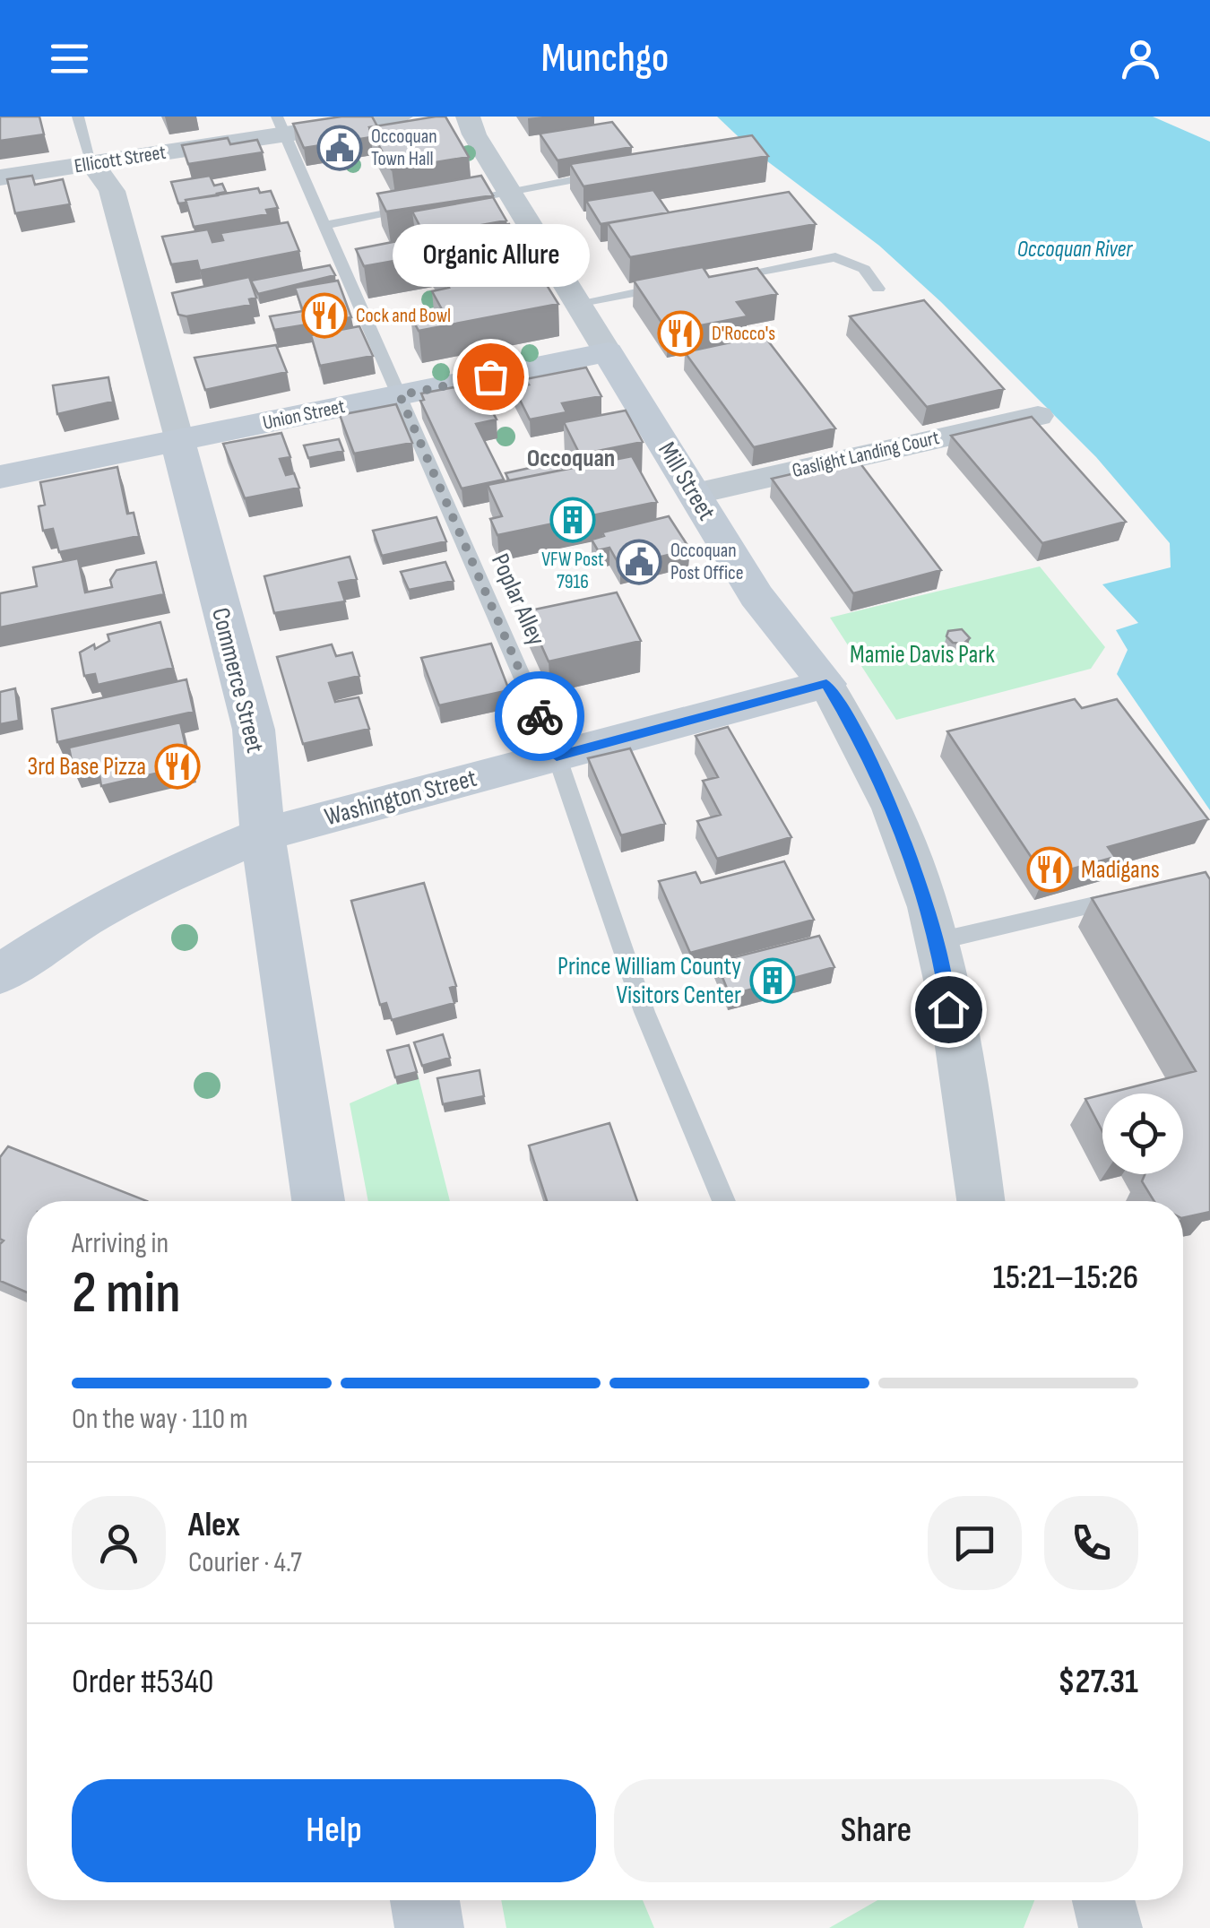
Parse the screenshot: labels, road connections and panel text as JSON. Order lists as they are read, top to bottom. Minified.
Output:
{"streets":{"street":["Ellicott Street","Union Street","Gaslight Landing Court","Mill Street","Commerce Street","Washington Street"],"lane":["Poplar Alley"]},"crossings":[["Ellicott Street","Poplar Alley"],["Ellicott Street","Commerce Street"],["Union Street","Mill Street"],["Union Street","Poplar Alley"],["Union Street","Commerce Street"],["Gaslight Landing Court","Mill Street"],["Mill Street","Washington Street"],["Poplar Alley","Washington Street"],["Commerce Street","Washington Street"]],"districts":["Occoquan"],"water":["Occoquan River"],"parks":["Mamie Davis Park"],"places":{"public building":["Occoquan Town Hall","Occoquan Post Office"],"restaurant":["Cock and Bowl","D'Rocco's","3rd Base Pizza","Madigans"],"other":["Organic Allure"],"building":["VFW Post 7916","Prince William County Visitors Center"]},"page":{"header":"Munchgo","bubble":"Organic Allure","heading":["2 min","Arriving in","15:21–15:26"],"panel":["Alex","Courier · 4.7","Order #5340","$27.31"],"bar":"On the way · 110 m","buttons":["Help","Share"]}}
